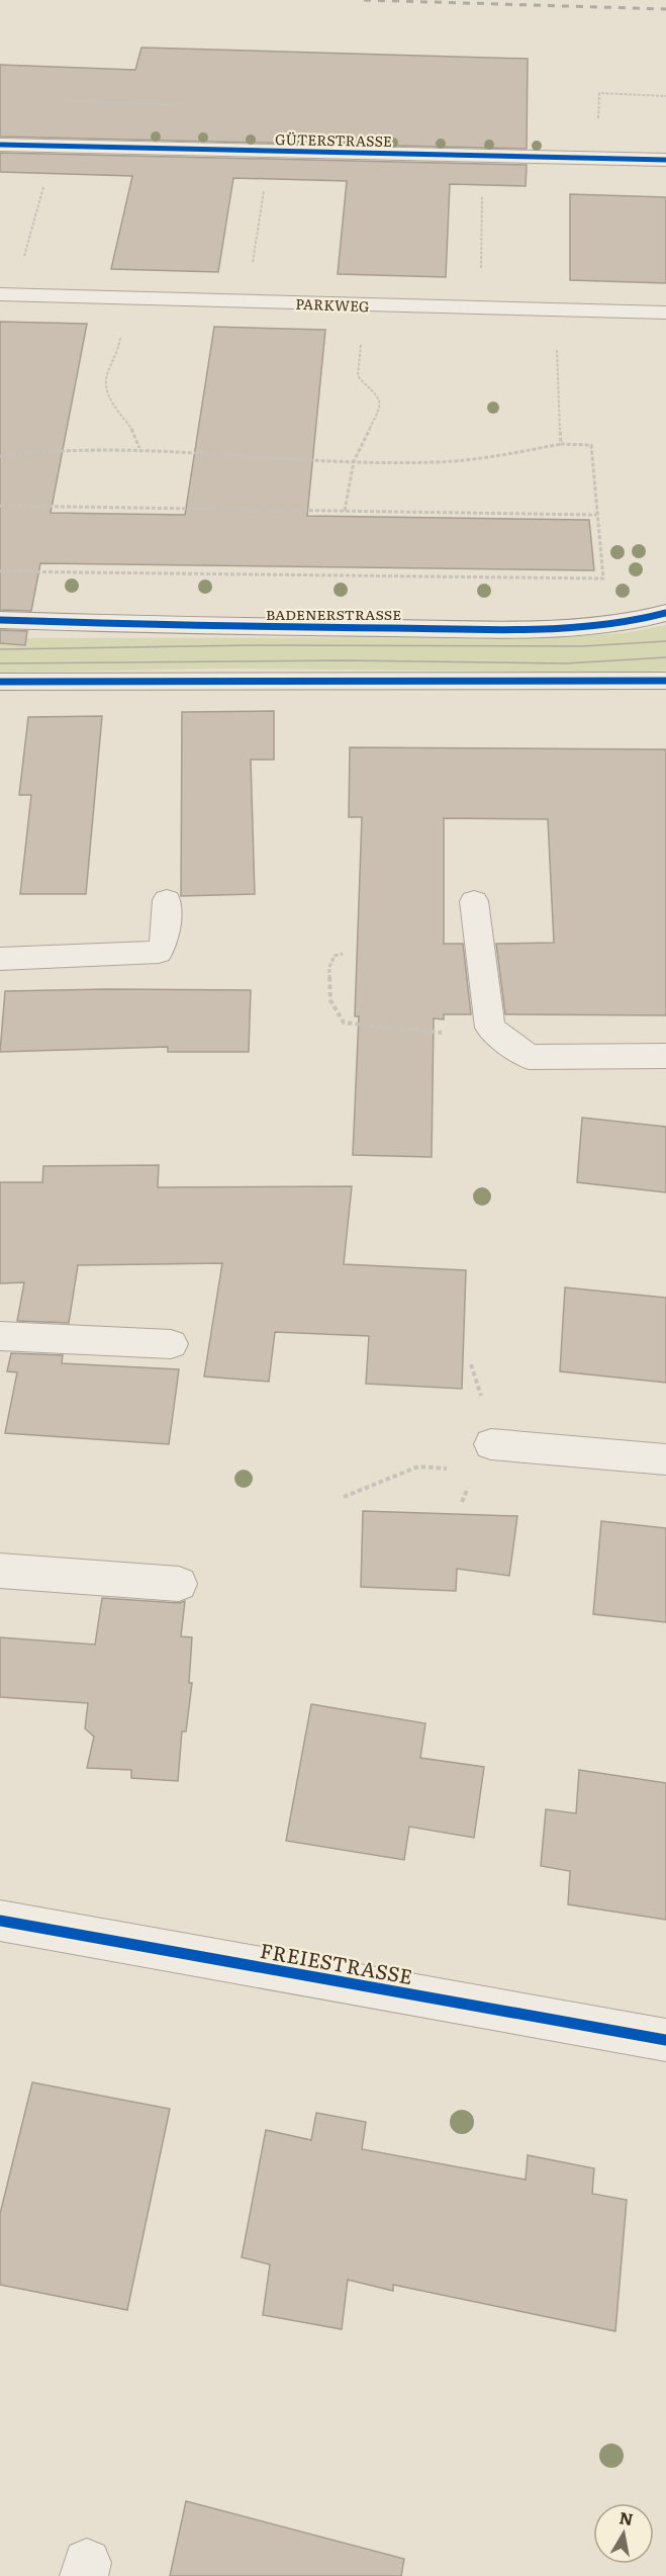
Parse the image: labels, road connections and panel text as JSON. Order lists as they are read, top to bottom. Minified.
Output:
{"streets":{"street":["GÜTERSTRASSE","PARKWEG","BADENERSTRASSE","FREIESTRASSE"]},"north":"top"}
